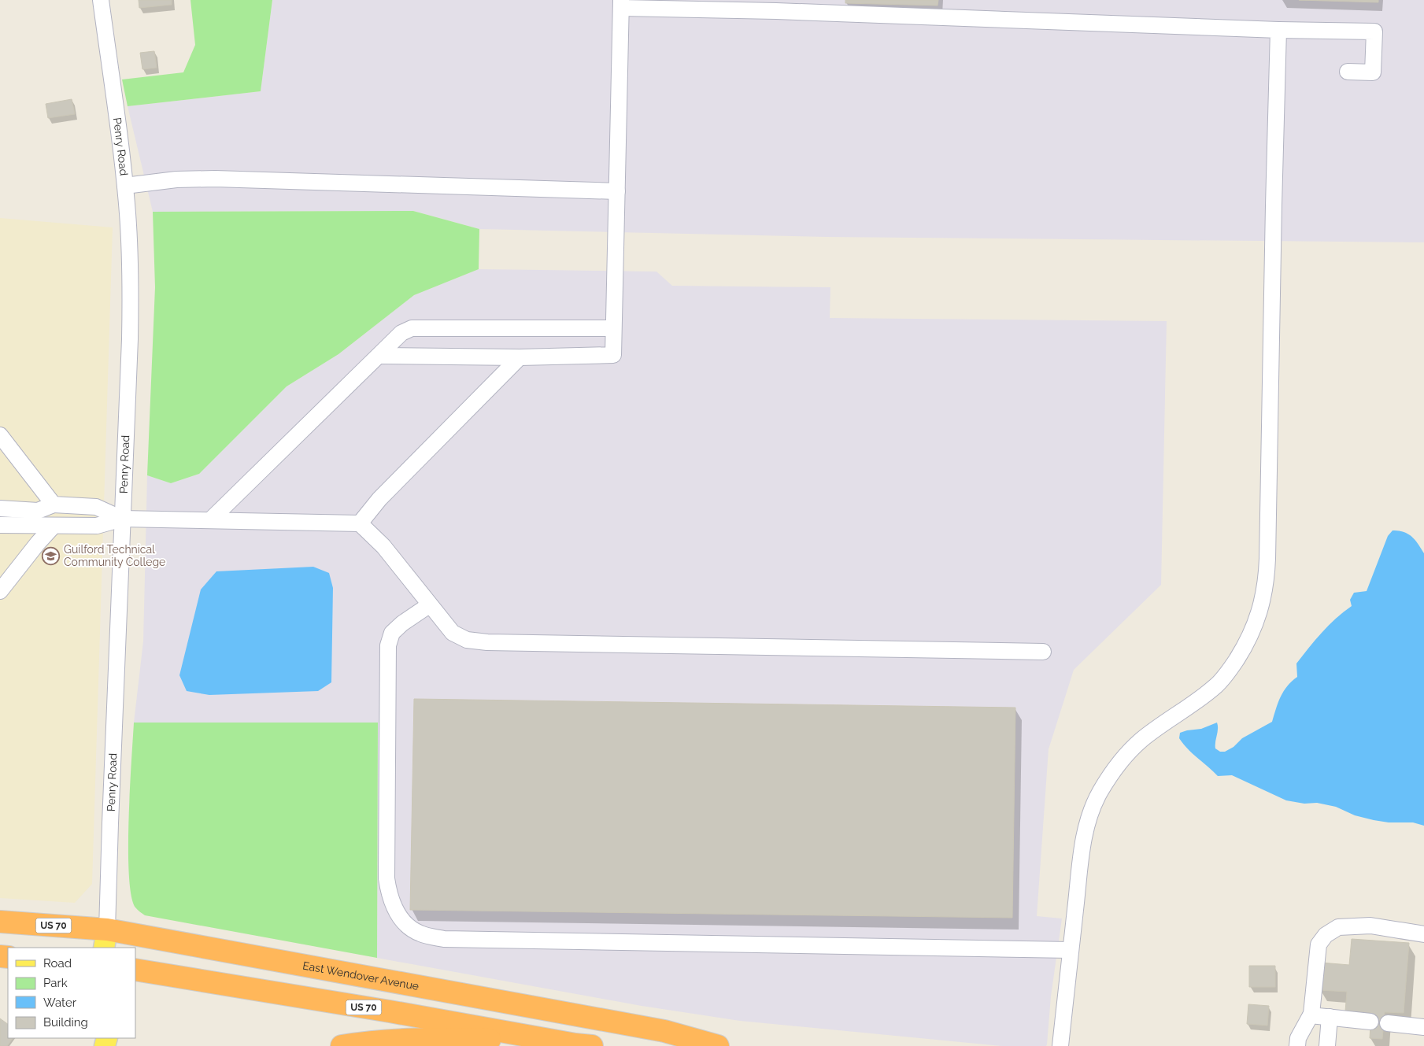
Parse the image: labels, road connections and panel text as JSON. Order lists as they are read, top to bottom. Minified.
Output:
{"streets":{"highway":["US 70","East Wendover Avenue"],"street":["Penry Road"]},"crossings":[["Penry Road","East Wendover Avenue"]],"places":{"school or university":["Guilford Technical Community College"]},"legend":["Road","Park","Water","Building"]}
